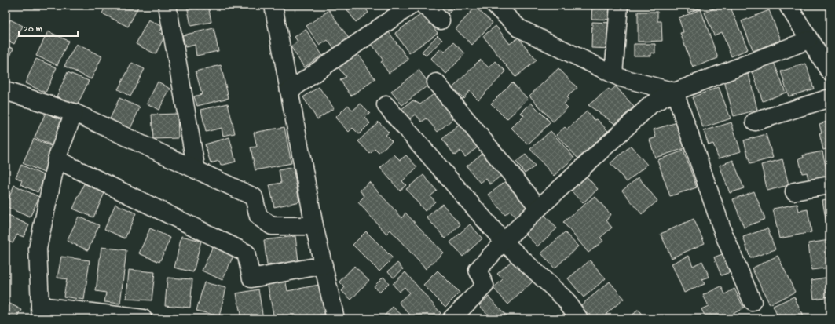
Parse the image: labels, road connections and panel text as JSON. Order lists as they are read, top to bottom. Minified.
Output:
{"scale_bar":"20 m"}
